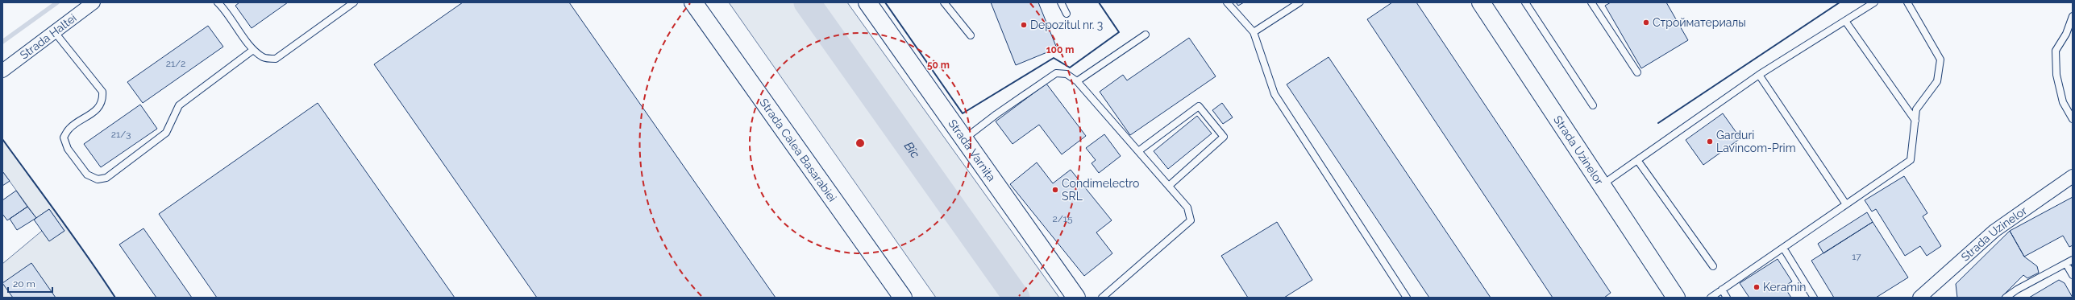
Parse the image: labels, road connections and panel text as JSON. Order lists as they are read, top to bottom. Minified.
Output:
{"streets":{"main road":["Strada Calea Basarabiei","Strada Uzinelor","Strada Varnița"],"street":["Strada Haltei"]},"water":["Bîc"],"places":["Стройматериалы","Depozitul nr. 3","Garduri Lavincom-Prim","Condimelectro SRL","Keramin"],"house_numbers":["21/2","21/3","2/15","17"],"scale_bar":"20 m","rings":["100 m","50 m"]}
